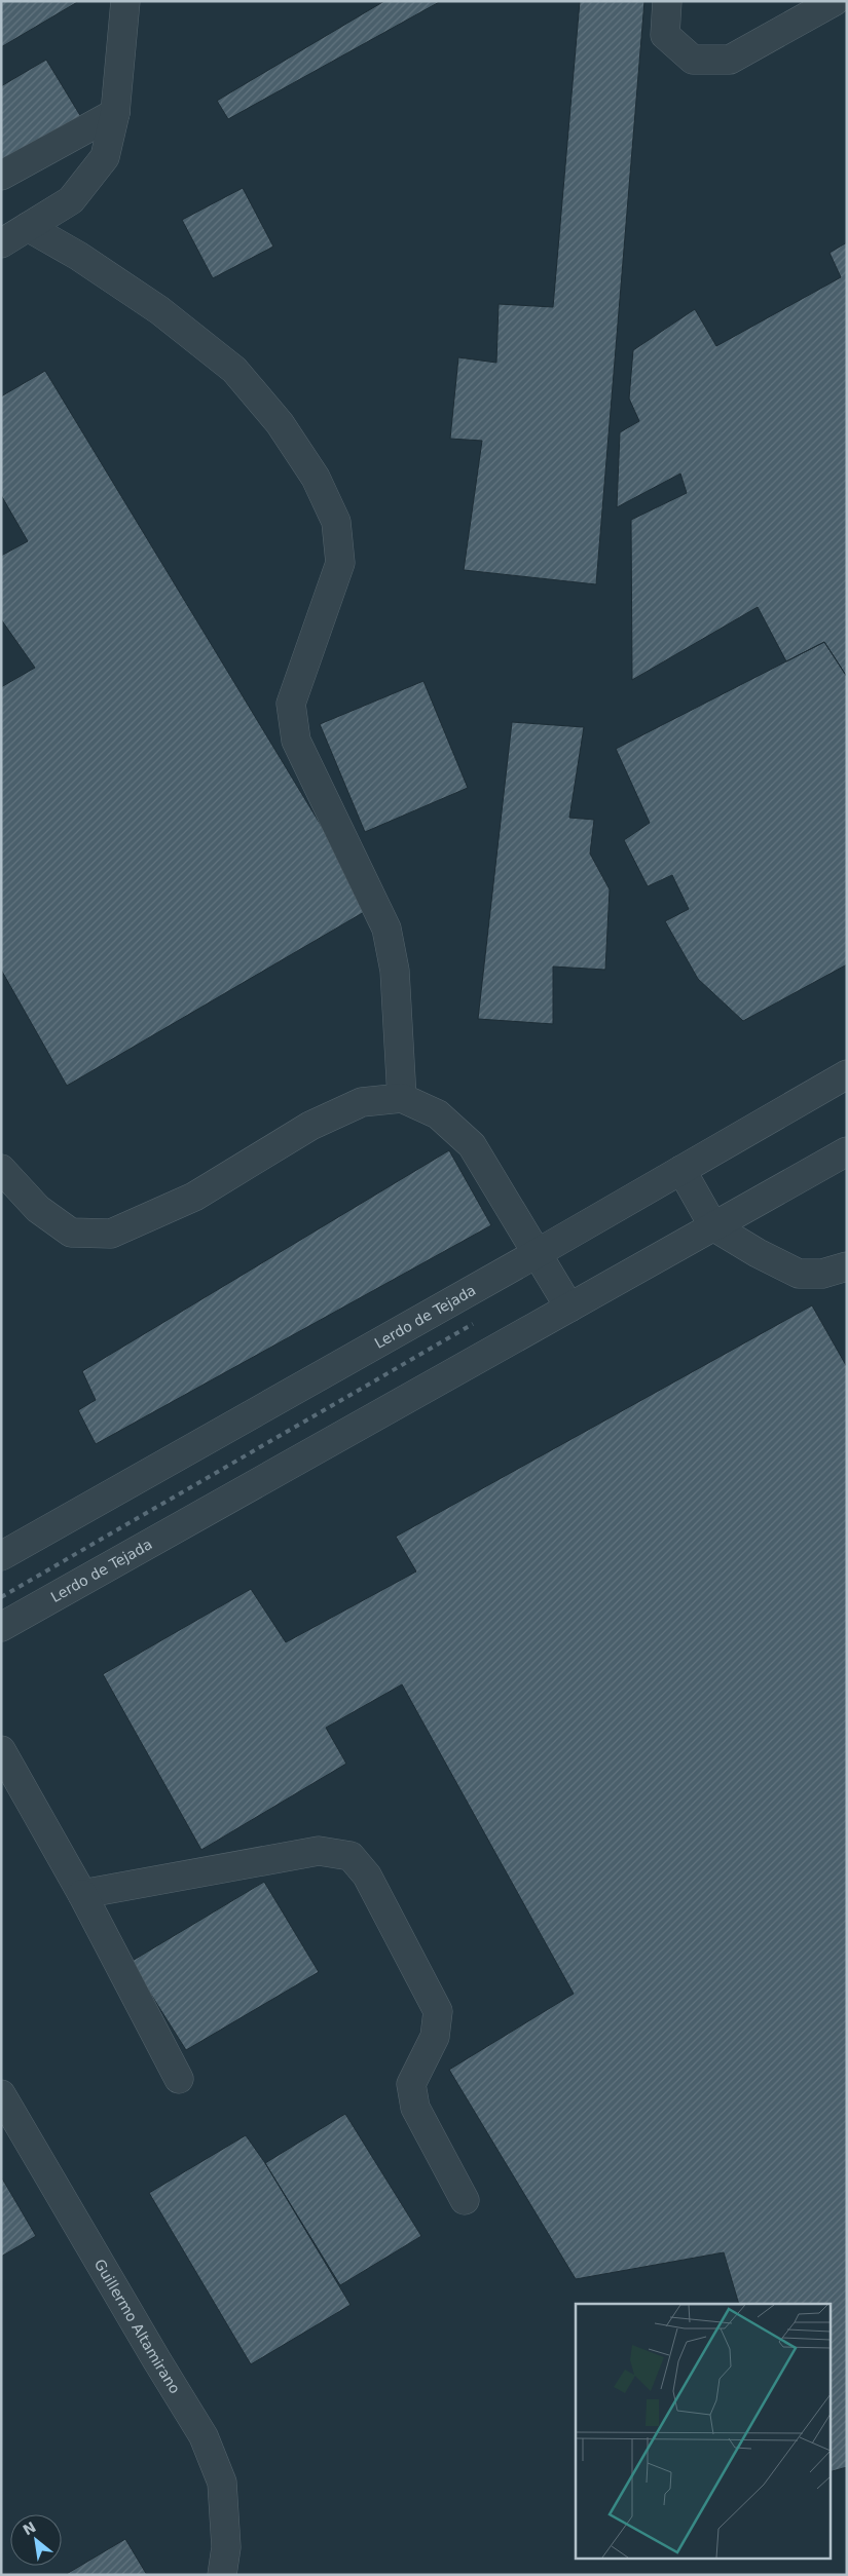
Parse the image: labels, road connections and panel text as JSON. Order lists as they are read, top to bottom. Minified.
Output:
{"streets":{"lane":["Lerdo de Tejada","Guillermo Altamirano"]},"north":"top left"}
